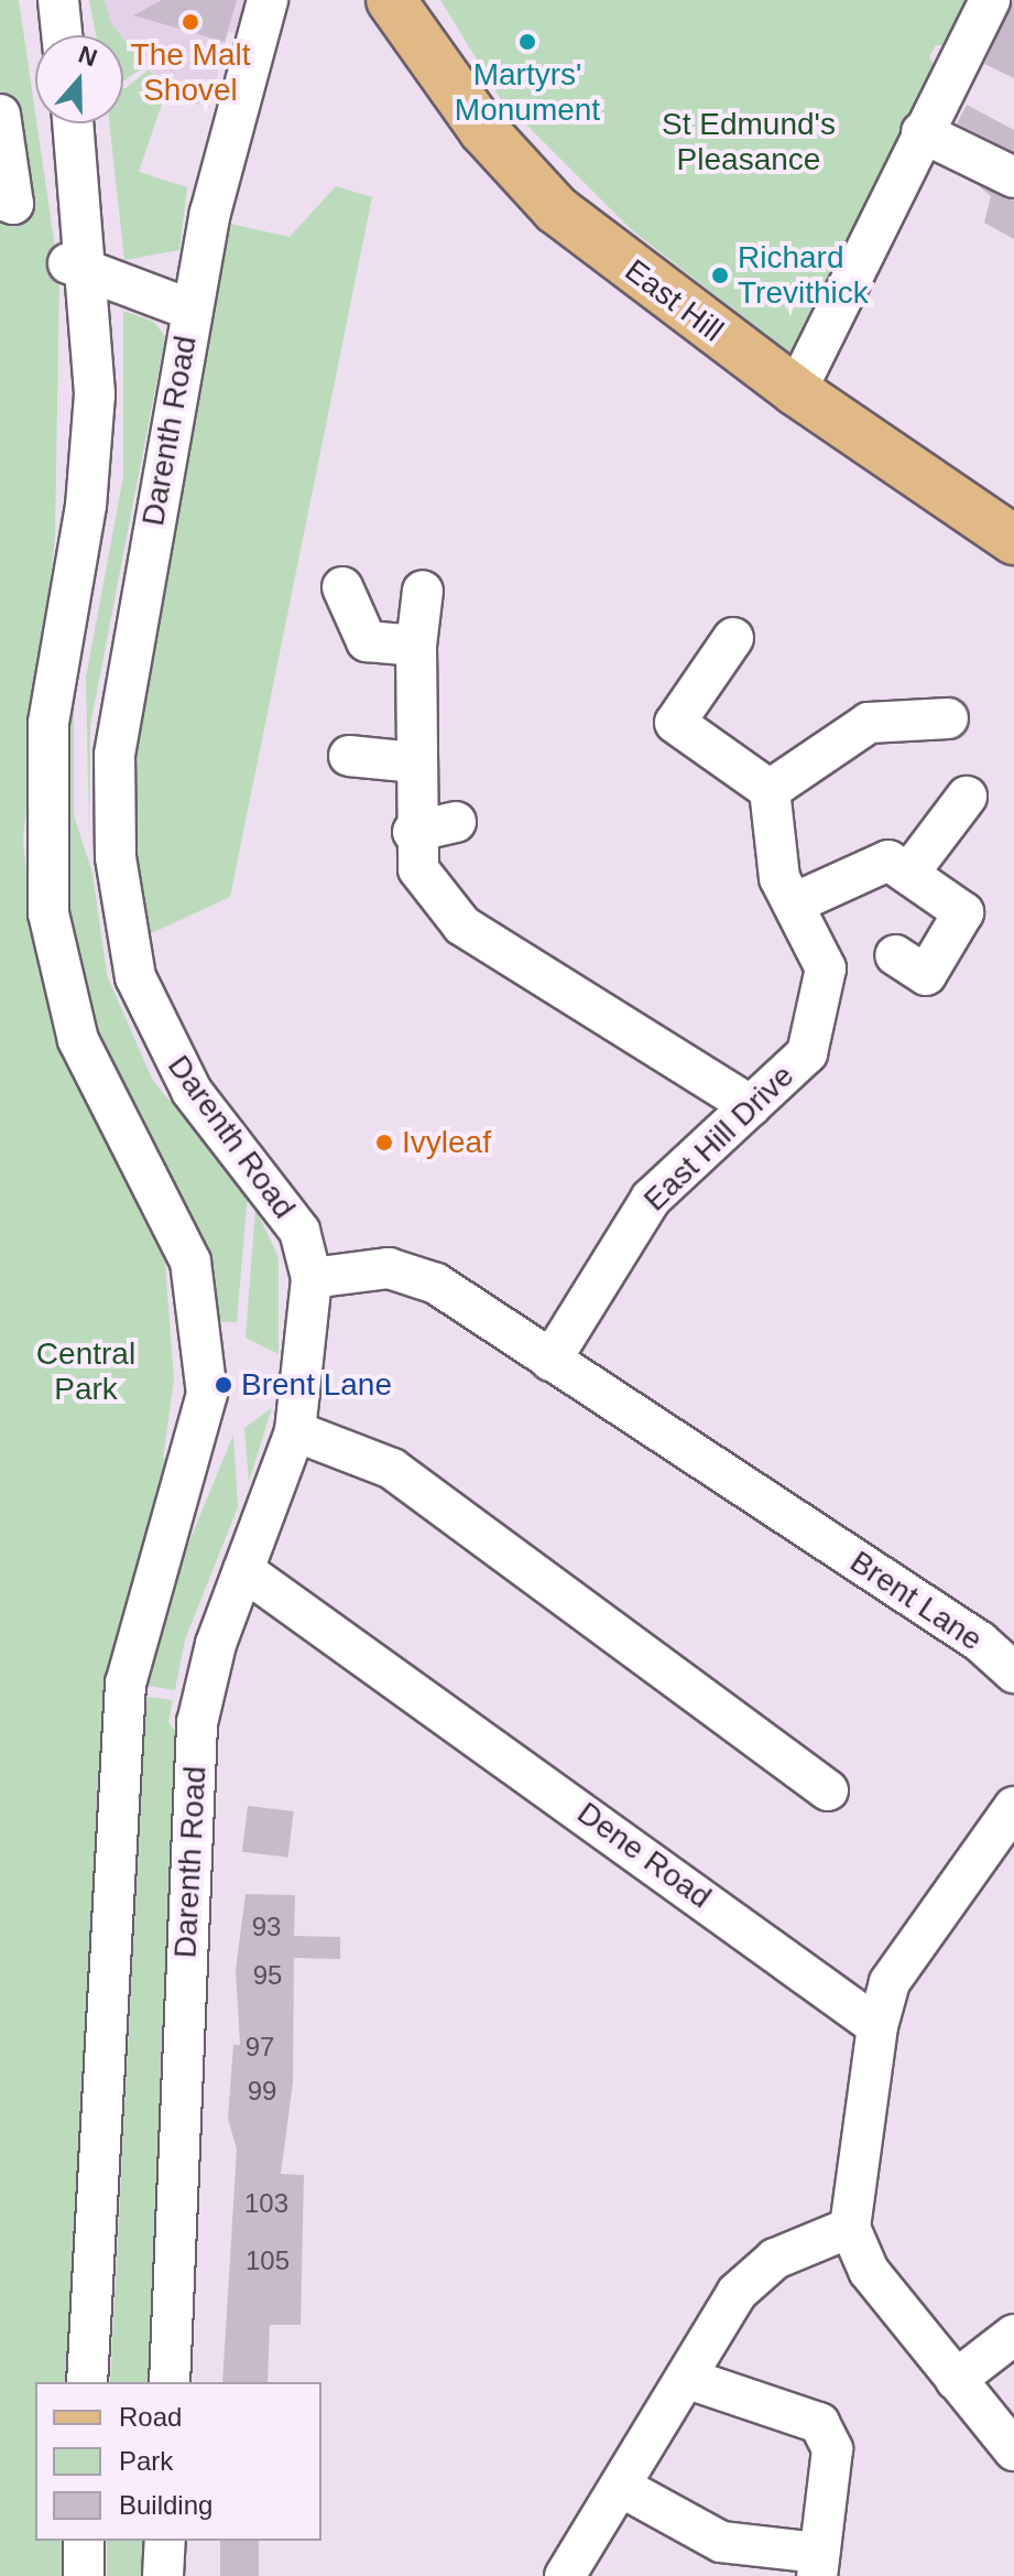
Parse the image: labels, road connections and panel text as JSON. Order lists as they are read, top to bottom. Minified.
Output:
{"streets":{"main road":["East Hill"],"street":["Darenth Road","East Hill Drive","Brent Lane","Dene Road"]},"crossings":[["Darenth Road","Brent Lane"],["Darenth Road","Dene Road"],["East Hill Drive","Brent Lane"]],"parks":["St Edmund's Pleasance","Central Park"],"places":["The Malt Shovel","Martyrs' Monument","Richard Trevithick","Ivyleaf","Brent Lane"],"house_numbers":["93","95","97","99","103","105"],"legend":["Road","Park","Building"],"north":"top"}
